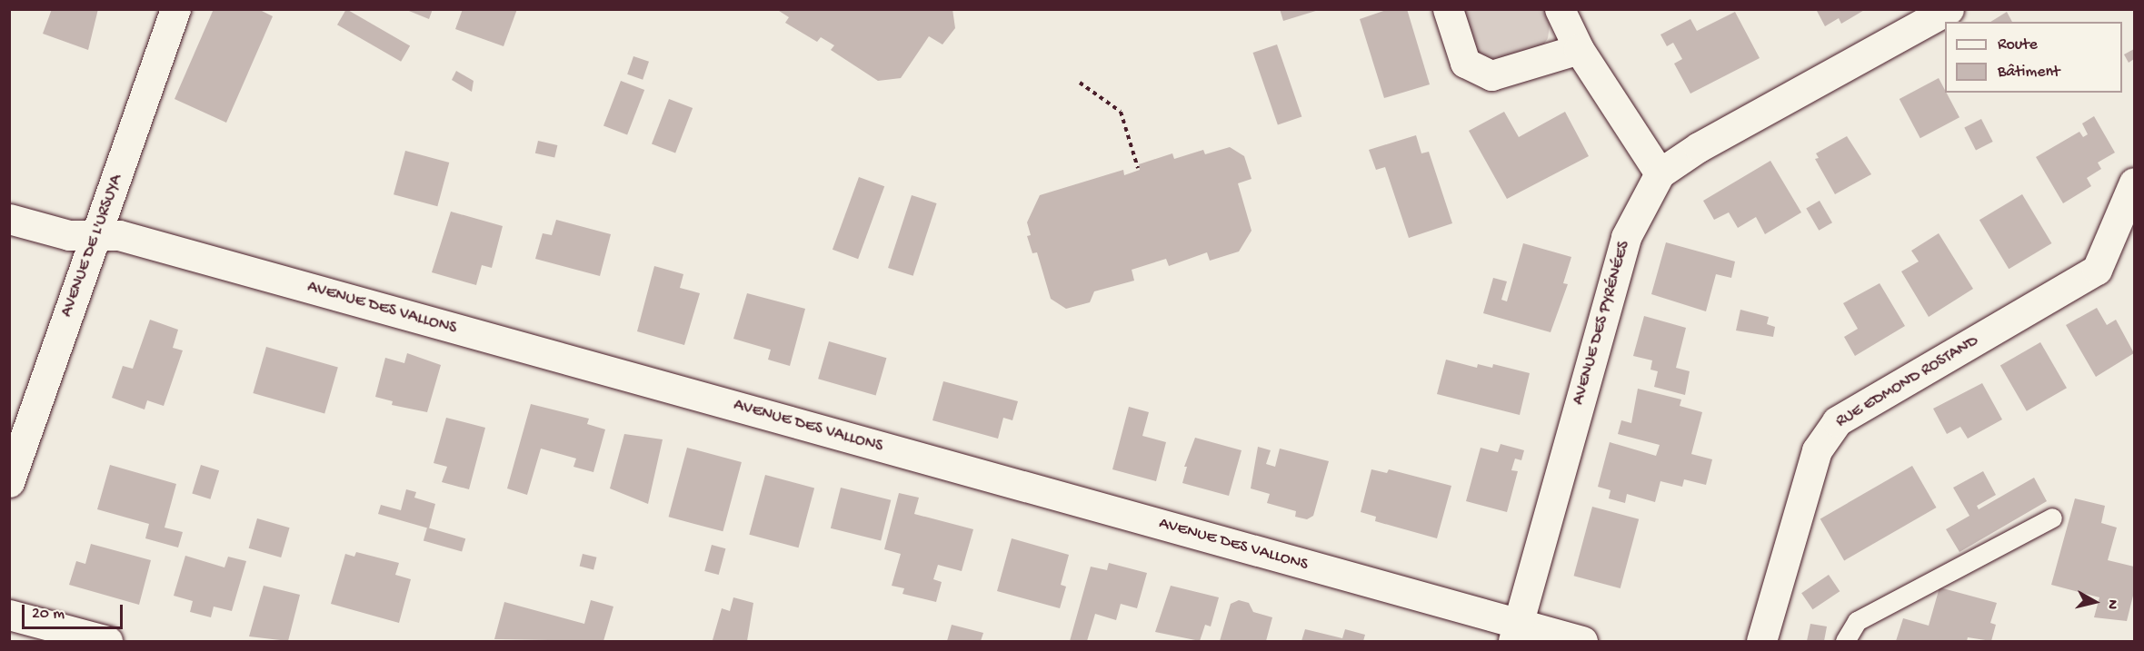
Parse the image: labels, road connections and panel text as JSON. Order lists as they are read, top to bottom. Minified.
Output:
{"streets":{"street":["AVENUE DE L'URSUYA","AVENUE DES VALLONS","AVENUE DES PYRÉNÉES","RUE EDMOND ROSTAND"]},"crossings":[["AVENUE DE L'URSUYA","AVENUE DES VALLONS"],["AVENUE DES VALLONS","AVENUE DES PYRÉNÉES"]],"legend":["Route","Bâtiment"],"scale_bar":"20 m","north":"right"}
